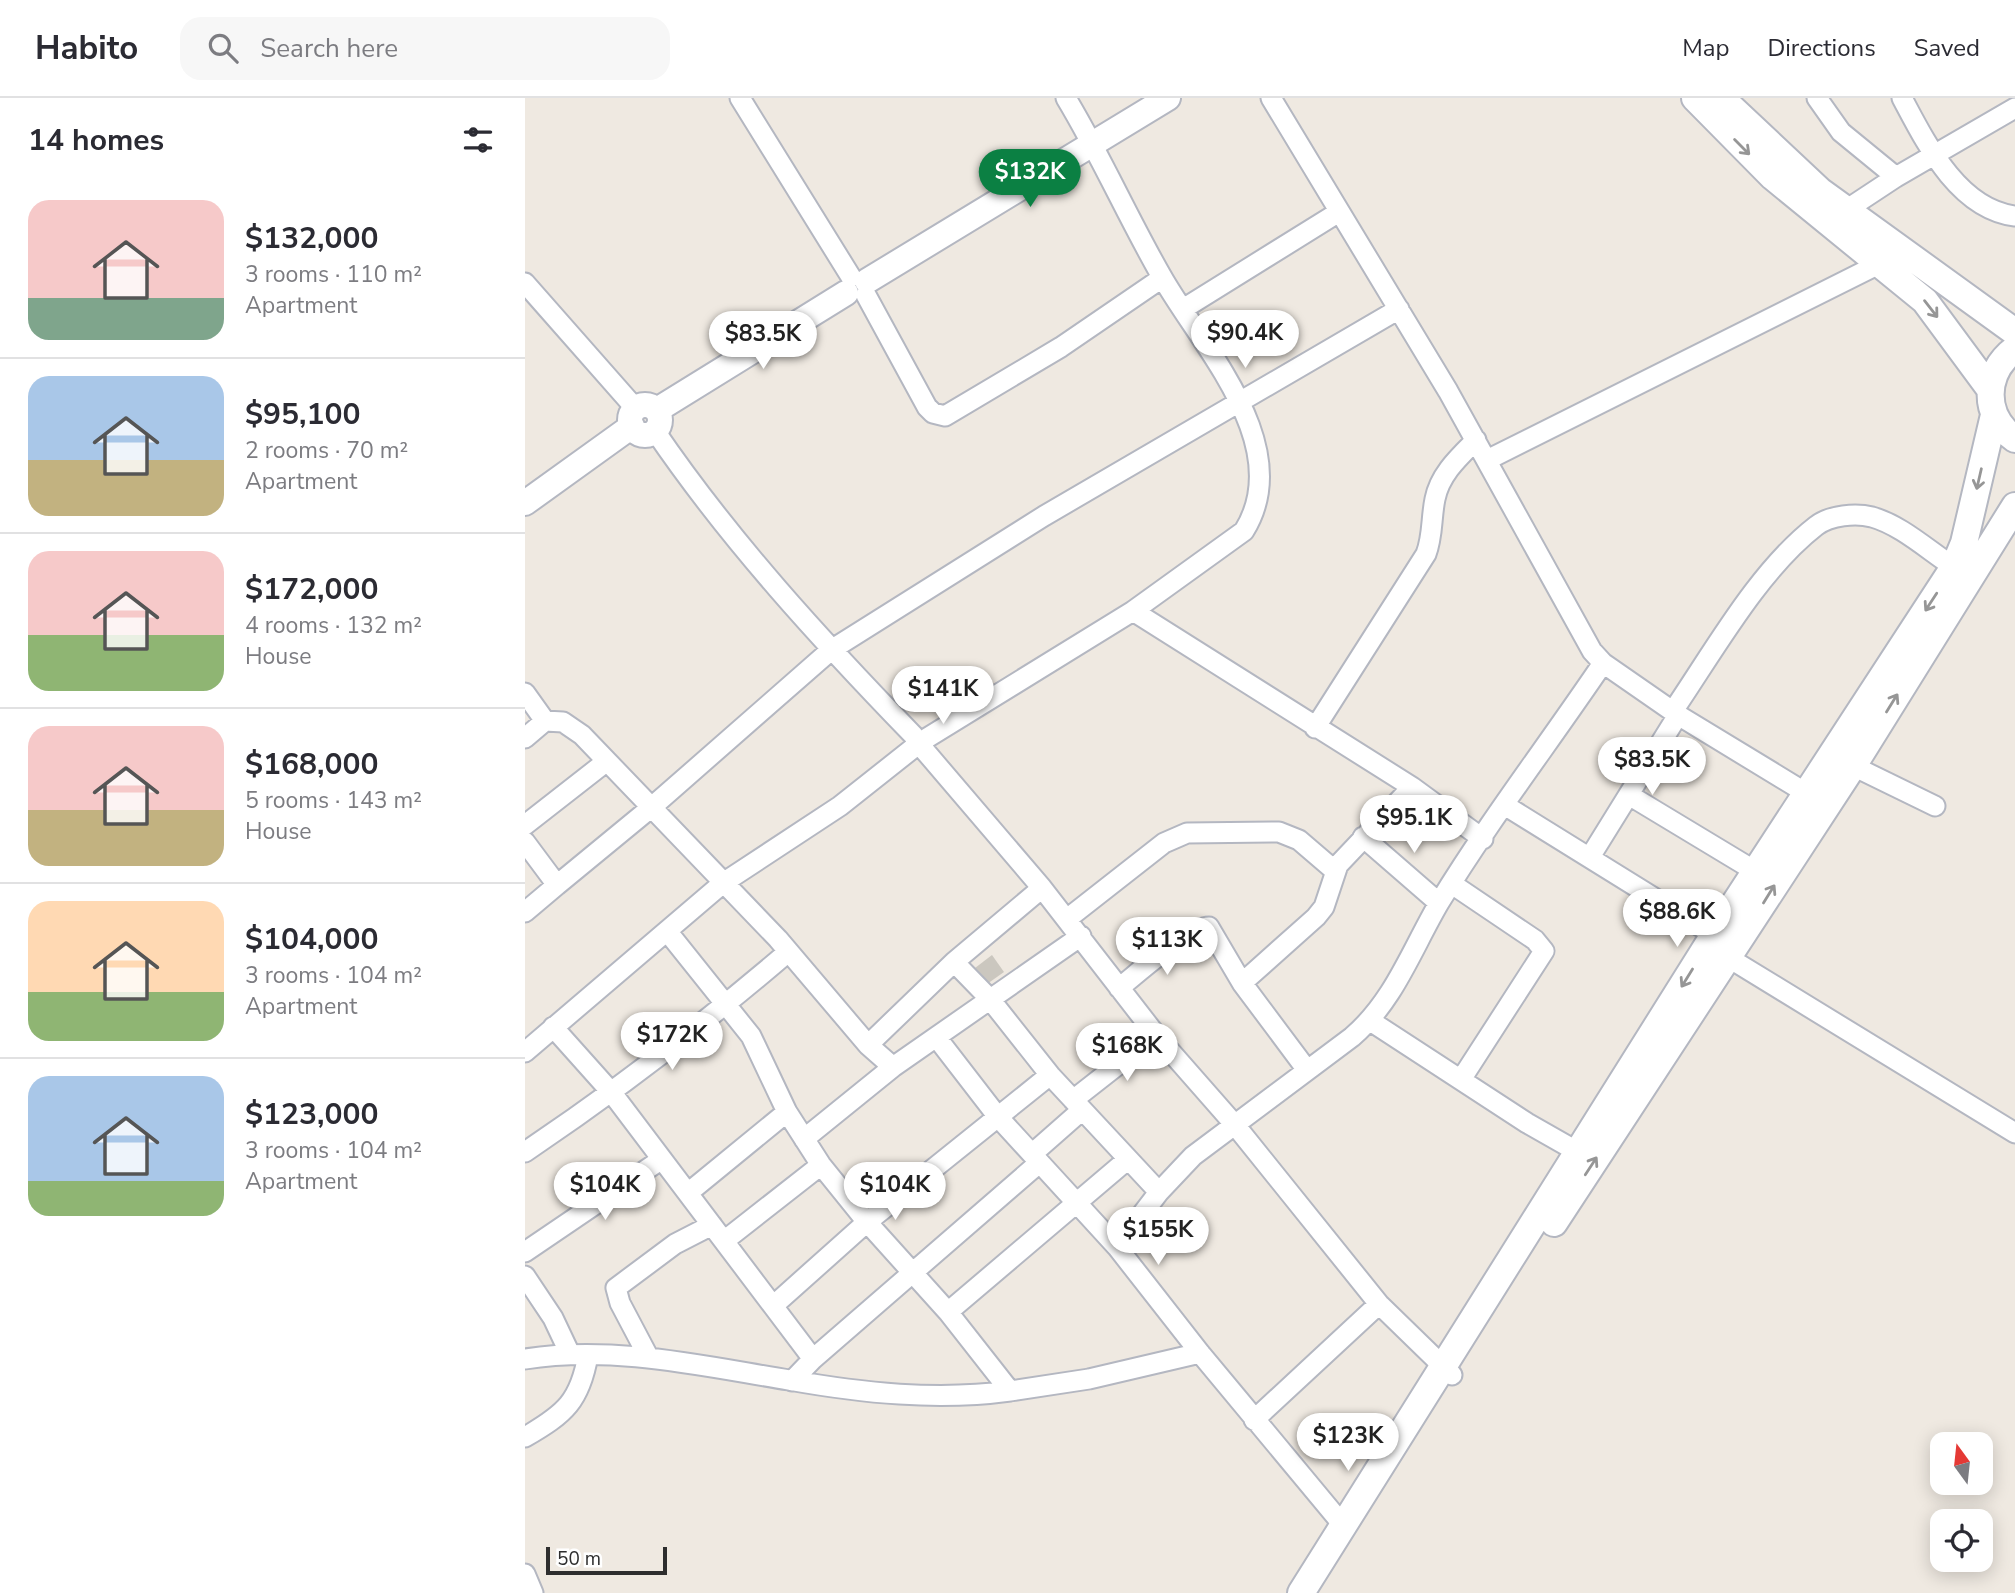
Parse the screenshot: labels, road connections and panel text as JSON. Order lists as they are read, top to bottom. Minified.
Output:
{"scale_bar":"50 m","north":"top","page":{"header":"Habito","search":"Search here","nav":["Map","Directions","Saved"],"heading":"14 homes","price":["$132K","$90.4K","$83.5K","$141K","$83.5K","$95.1K","$88.6K","$113K","$172K","$168K","$104K","$104K","$155K","$123K"],"list":[{"name":"$132,000","note":"3 rooms · 110 m² · Apartment"},{"name":"$95,100","note":"2 rooms · 70 m² · Apartment"},{"name":"$172,000","note":"4 rooms · 132 m² · House"},{"name":"$168,000","note":"5 rooms · 143 m² · House"},{"name":"$104,000","note":"3 rooms · 104 m² · Apartment"},{"name":"$123,000","note":"3 rooms · 104 m² · Apartment"}],"scale":"50 m"}}
